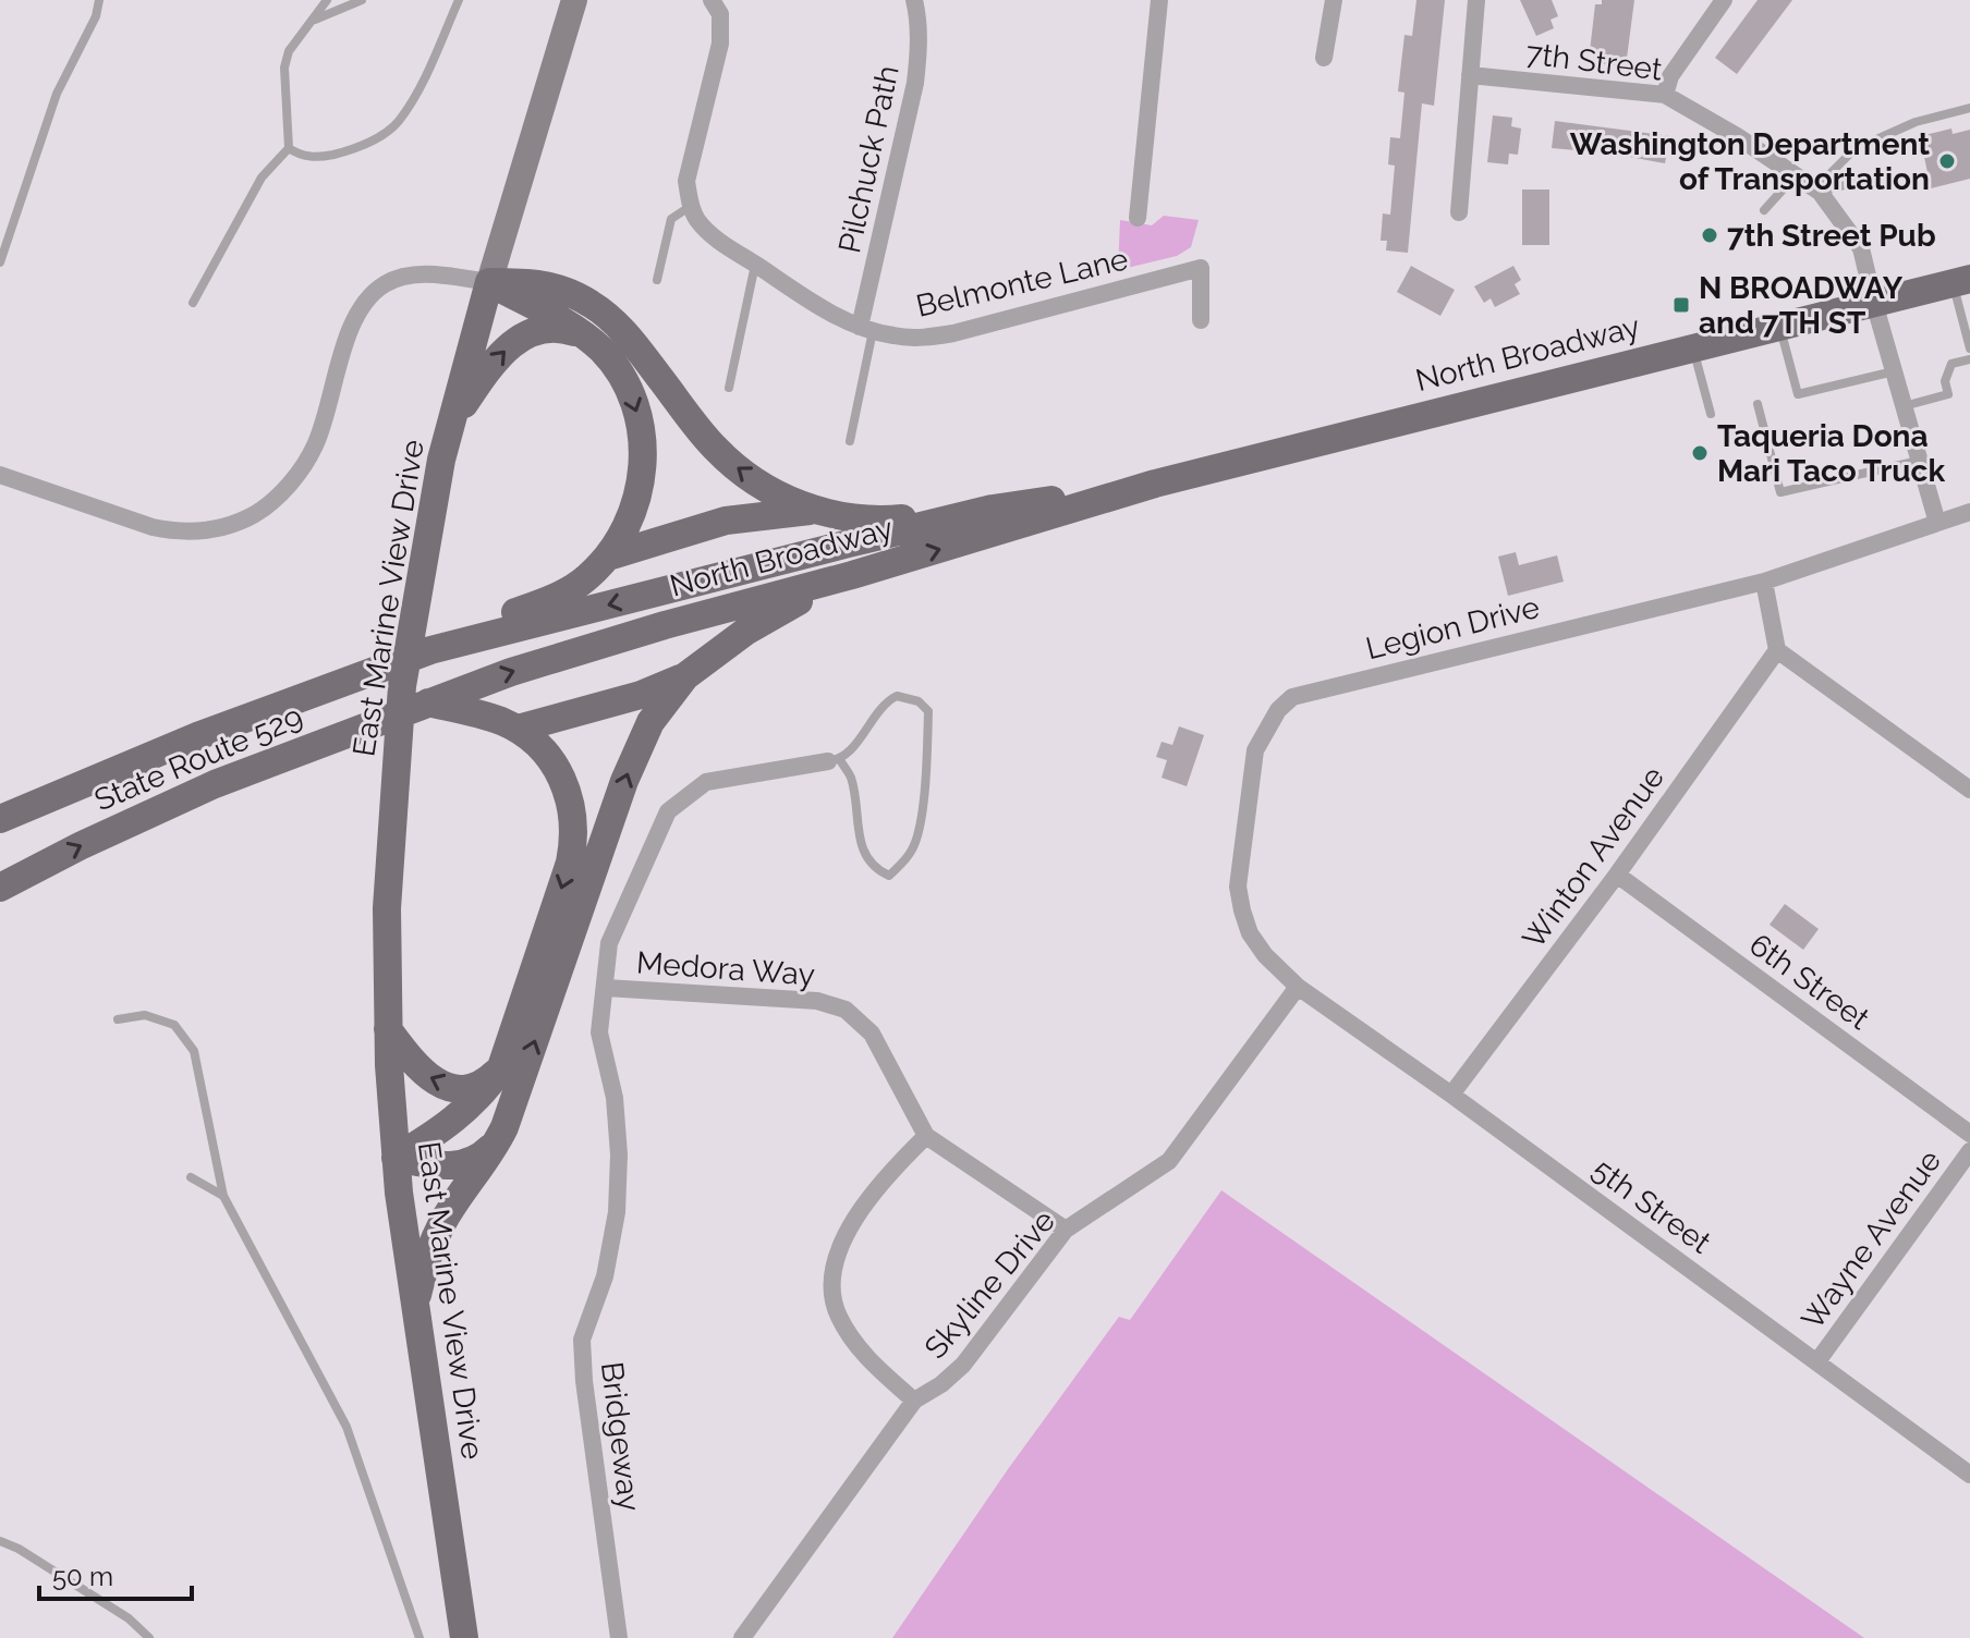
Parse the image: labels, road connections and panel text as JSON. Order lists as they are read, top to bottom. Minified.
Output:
{"streets":{"main road":["North Broadway","East Marine View Drive","State Route 529"],"street":["7th Street","Pilchuck Path","Belmonte Lane","Legion Drive","Winton Avenue","Medora Way","6th Street","5th Street","Wayne Avenue","Skyline Drive","Bridgeway"]},"crossings":[["7th Street","North Broadway"],["7th Street","Legion Drive"],["Pilchuck Path","Belmonte Lane"],["North Broadway","State Route 529"],["Legion Drive","5th Street"],["Legion Drive","Skyline Drive"],["Winton Avenue","6th Street"],["Winton Avenue","5th Street"],["Medora Way","Skyline Drive"],["Medora Way","Bridgeway"],["5th Street","Wayne Avenue"],["5th Street","Skyline Drive"]],"places":{"other":["Washington Department of Transportation","7th Street Pub","Taqueria Dona Mari Taco Truck"],"transit":["N BROADWAY and 7TH ST"]},"scale_bar":"50 m"}
